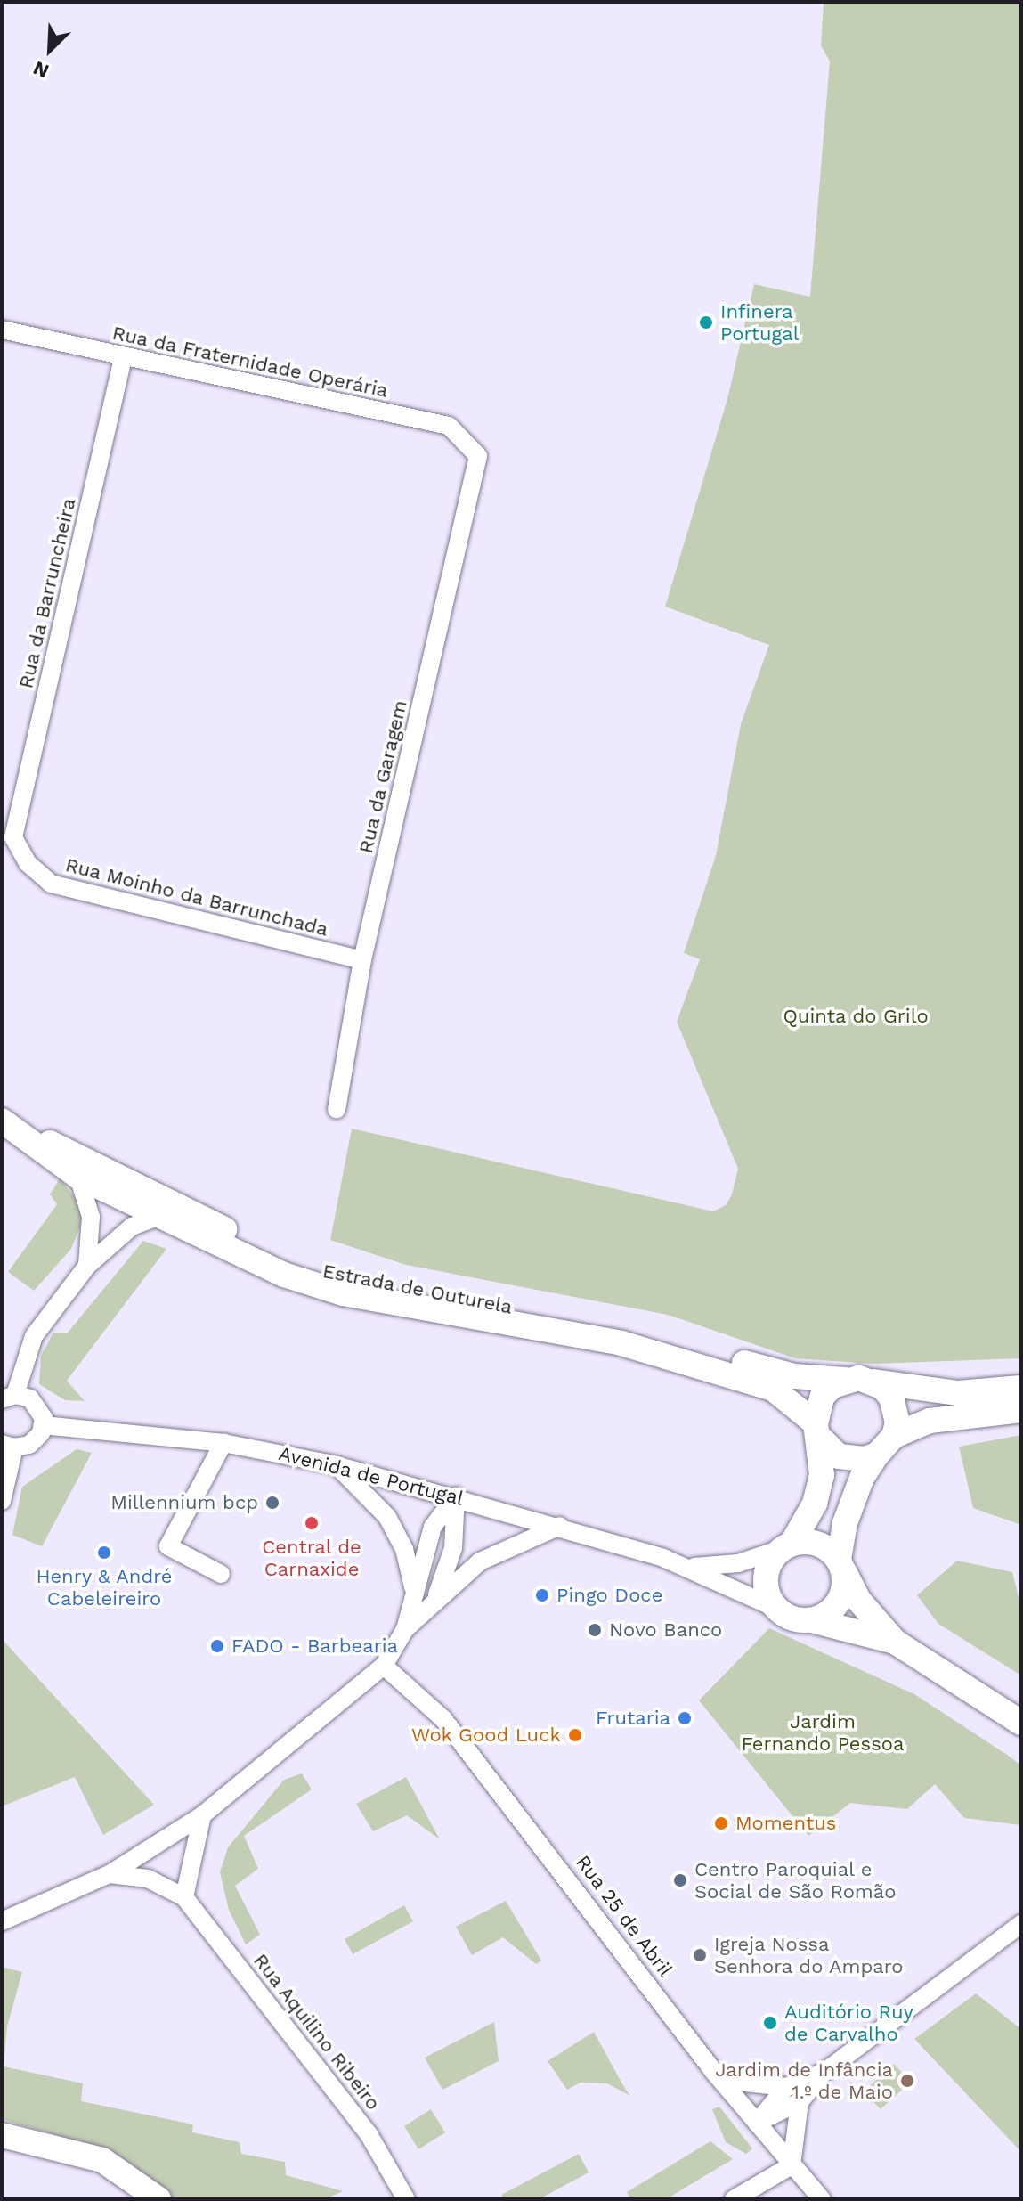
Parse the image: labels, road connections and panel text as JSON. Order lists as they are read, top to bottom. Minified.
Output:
{"streets":{"street":["Rua da Fraternidade Operária","Rua da Barruncheira","Rua da Garagem","Rua Moinho da Barrunchada","Estrada de Outurela","Avenida de Portugal","Rua 25 de Abril","Rua Aquilino Ribeiro"]},"crossings":[["Rua da Fraternidade Operária","Rua da Barruncheira"],["Rua da Fraternidade Operária","Rua da Garagem"],["Rua da Barruncheira","Rua Moinho da Barrunchada"],["Rua da Garagem","Rua Moinho da Barrunchada"]],"parks":["Quinta do Grilo","Jardim Fernando Pessoa"],"places":["Infinera Portugal","Millennium bcp","Central de Carnaxide","Henry & André Cabeleireiro","Pingo Doce","Novo Banco","FADO - Barbearia","Frutaria","Wok Good Luck","Momentus","Centro Paroquial e Social de São Romão","Igreja Nossa Senhora do Amparo","Auditório Ruy de Carvalho","Jardim de Infância 1.º de Maio"],"north":"bottom left"}
